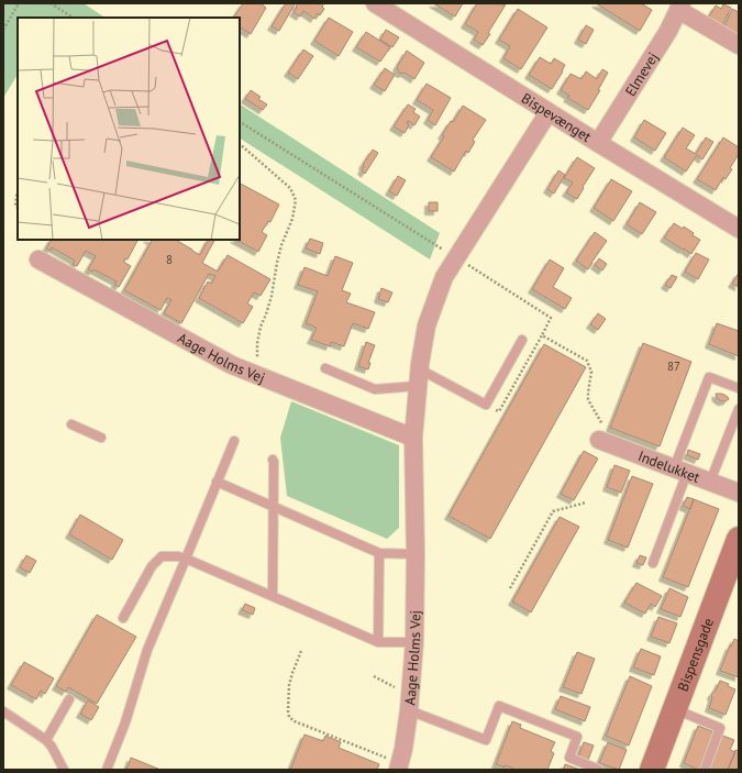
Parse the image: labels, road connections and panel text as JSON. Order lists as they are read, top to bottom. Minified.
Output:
{"streets":{"street":["Elmevej","Bispevænget","Aage Holms Vej","Indelukket","Bispensgade"]},"crossings":[["Elmevej","Bispevænget"],["Bispevænget","Aage Holms Vej"]],"house_numbers":["8","87"]}
